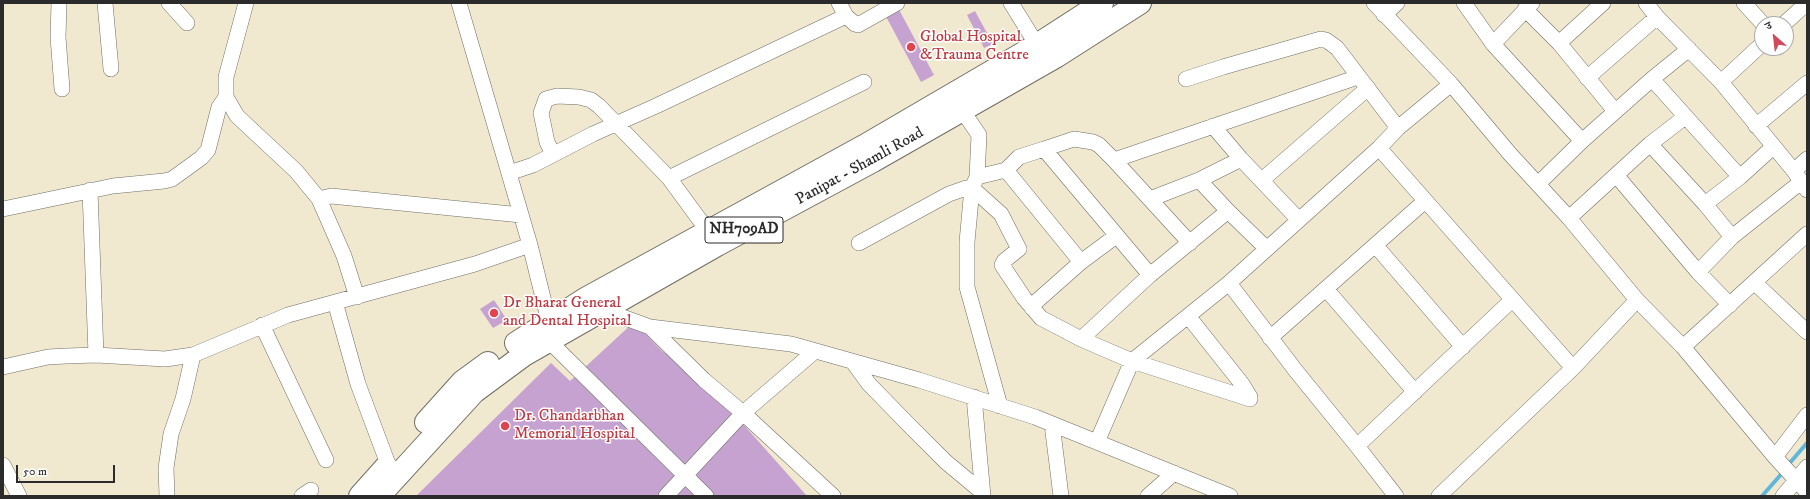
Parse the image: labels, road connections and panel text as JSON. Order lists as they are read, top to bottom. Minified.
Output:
{"streets":{"highway":["Panipat - Shamli Road","NH709AD"]},"places":["Global Hospital &Trauma Centre","Dr Bharat General and Dental Hospital","Dr. Chandarbhan Memorial Hospital"],"scale_bar":"50 m","north":"top left"}
